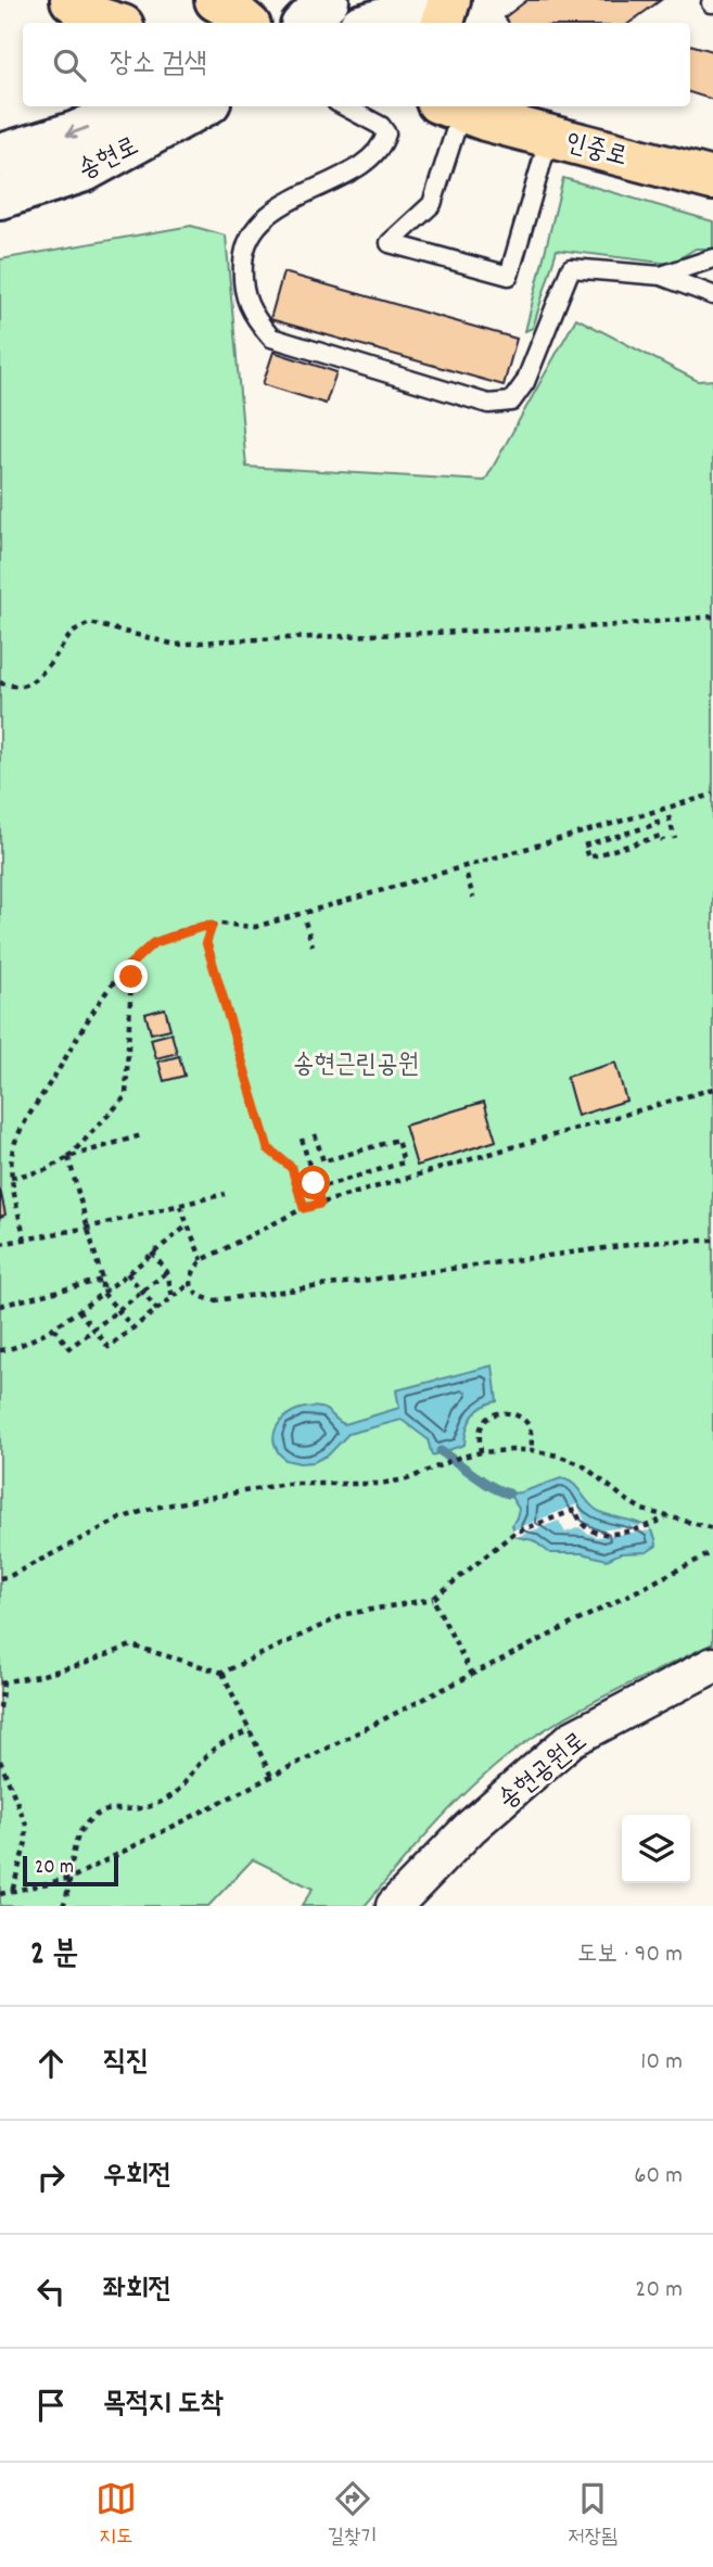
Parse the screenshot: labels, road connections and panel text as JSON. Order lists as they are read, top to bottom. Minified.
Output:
{"streets":{"main road":["인중로"],"street":["송현로","송현공원로"]},"parks":["송현근린공원"],"scale_bar":"20 m","page":{"search":"장소 검색","scale":"20 m","heading":["2 분","도보 · 90 m"],"list":[["직진","10 m"],["우회전","60 m"],["좌회전","20 m"],"목적지 도착"],"nav":["지도","길찾기","저장됨"]}}
